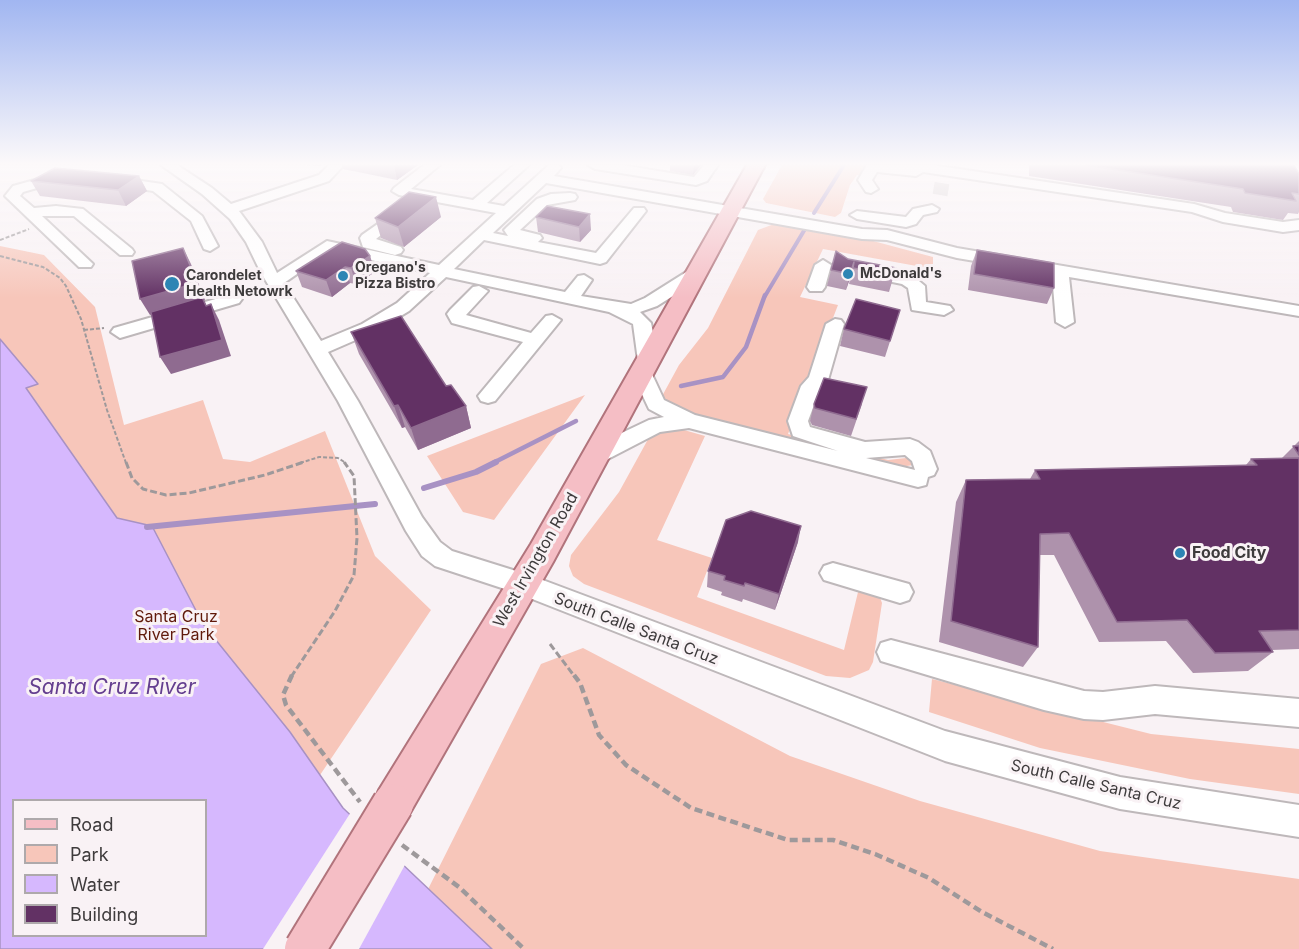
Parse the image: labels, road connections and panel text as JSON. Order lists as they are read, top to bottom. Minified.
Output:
{"streets":{"main road":["West Irvington Road"],"street":["South Calle Santa Cruz"]},"crossings":[["West Irvington Road","South Calle Santa Cruz"]],"water":["Santa Cruz River"],"parks":["Santa Cruz River Park"],"places":["McDonald's","Oregano's Pizza Bistro","Carondelet Health Netowrk","Food City"],"legend":["Road","Park","Water","Building"]}
